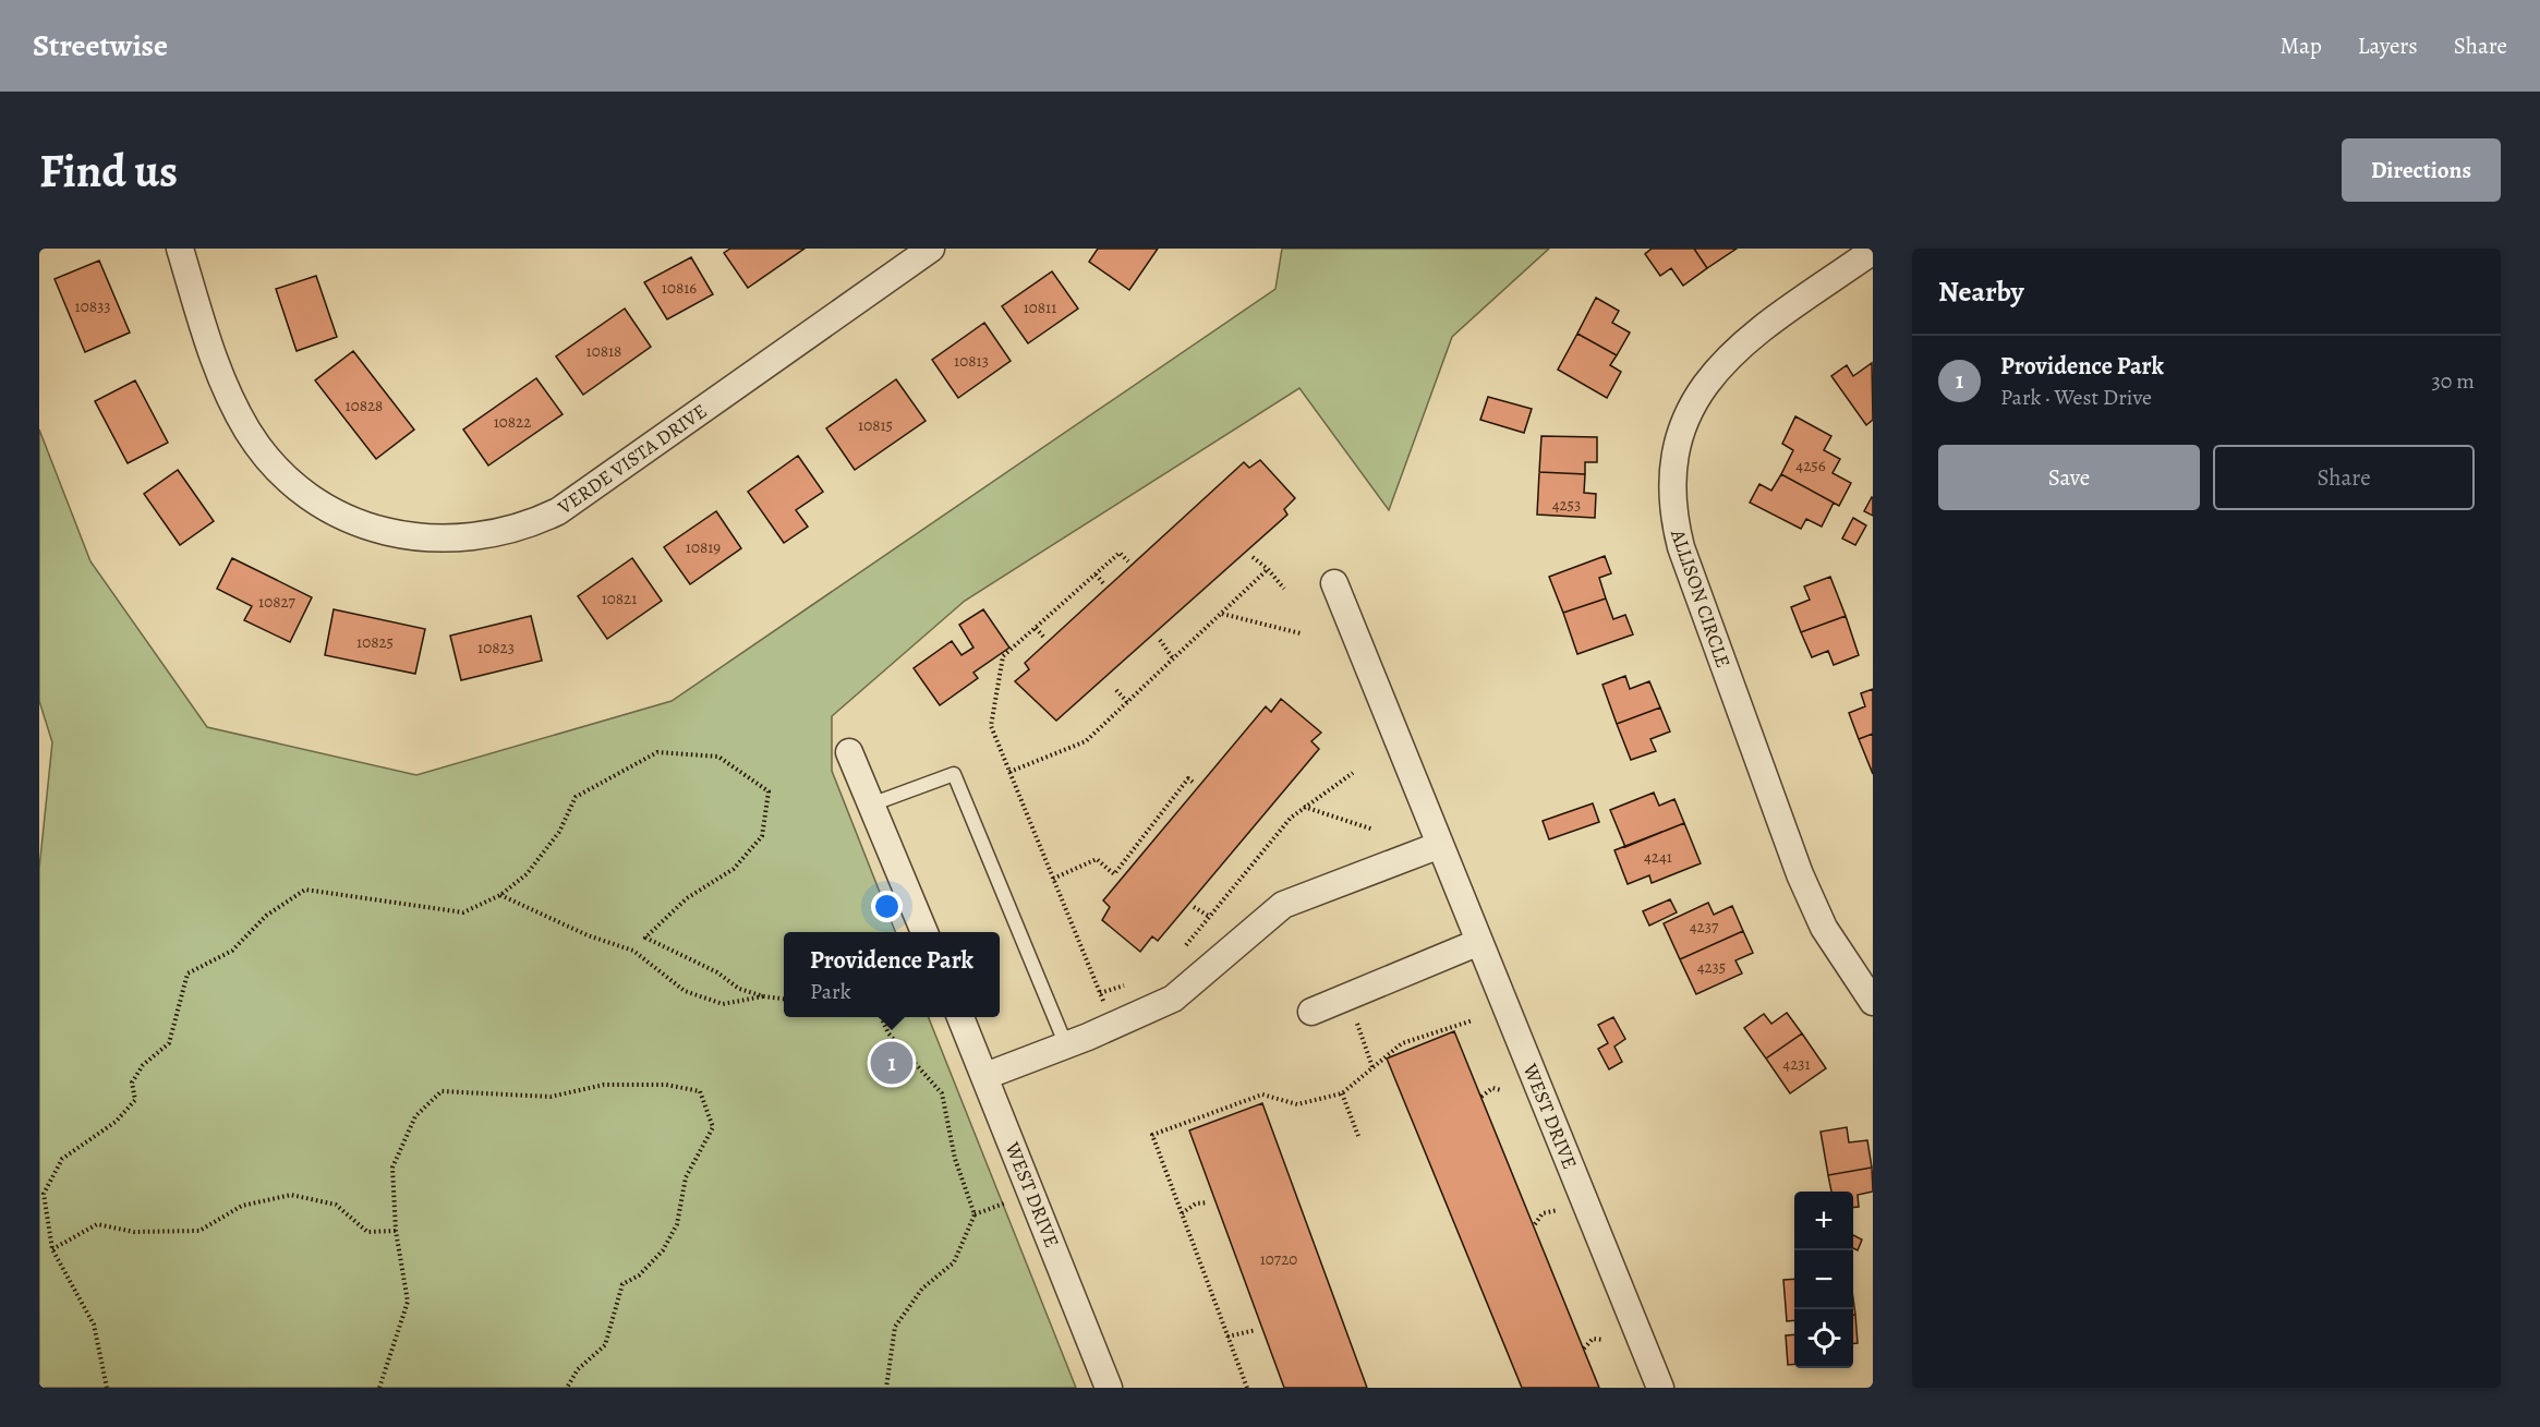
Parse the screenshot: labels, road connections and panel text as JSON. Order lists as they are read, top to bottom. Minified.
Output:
{"streets":{"street":["VERDE VISTA DRIVE","ALLISON CIRCLE","WEST DRIVE"]},"house_numbers":["10816","10833","10811","10818","10813","10828","10822","10815","4256","4253","10819","10821","10827","10825","10823","4241","4237","4235","4231","10720"],"page":{"header":"Streetwise","nav":["Map","Layers","Share"],"buttons":["Directions",["Save","Share"]],"title":"Find us","heading":"Nearby","list":[{"mark":"1","name":"Providence Park","note":"Park · West Drive","value":"30 m"}],"popup":["Providence Park","Park"],"pins":"1","map_buttons":["+","−"]}}
